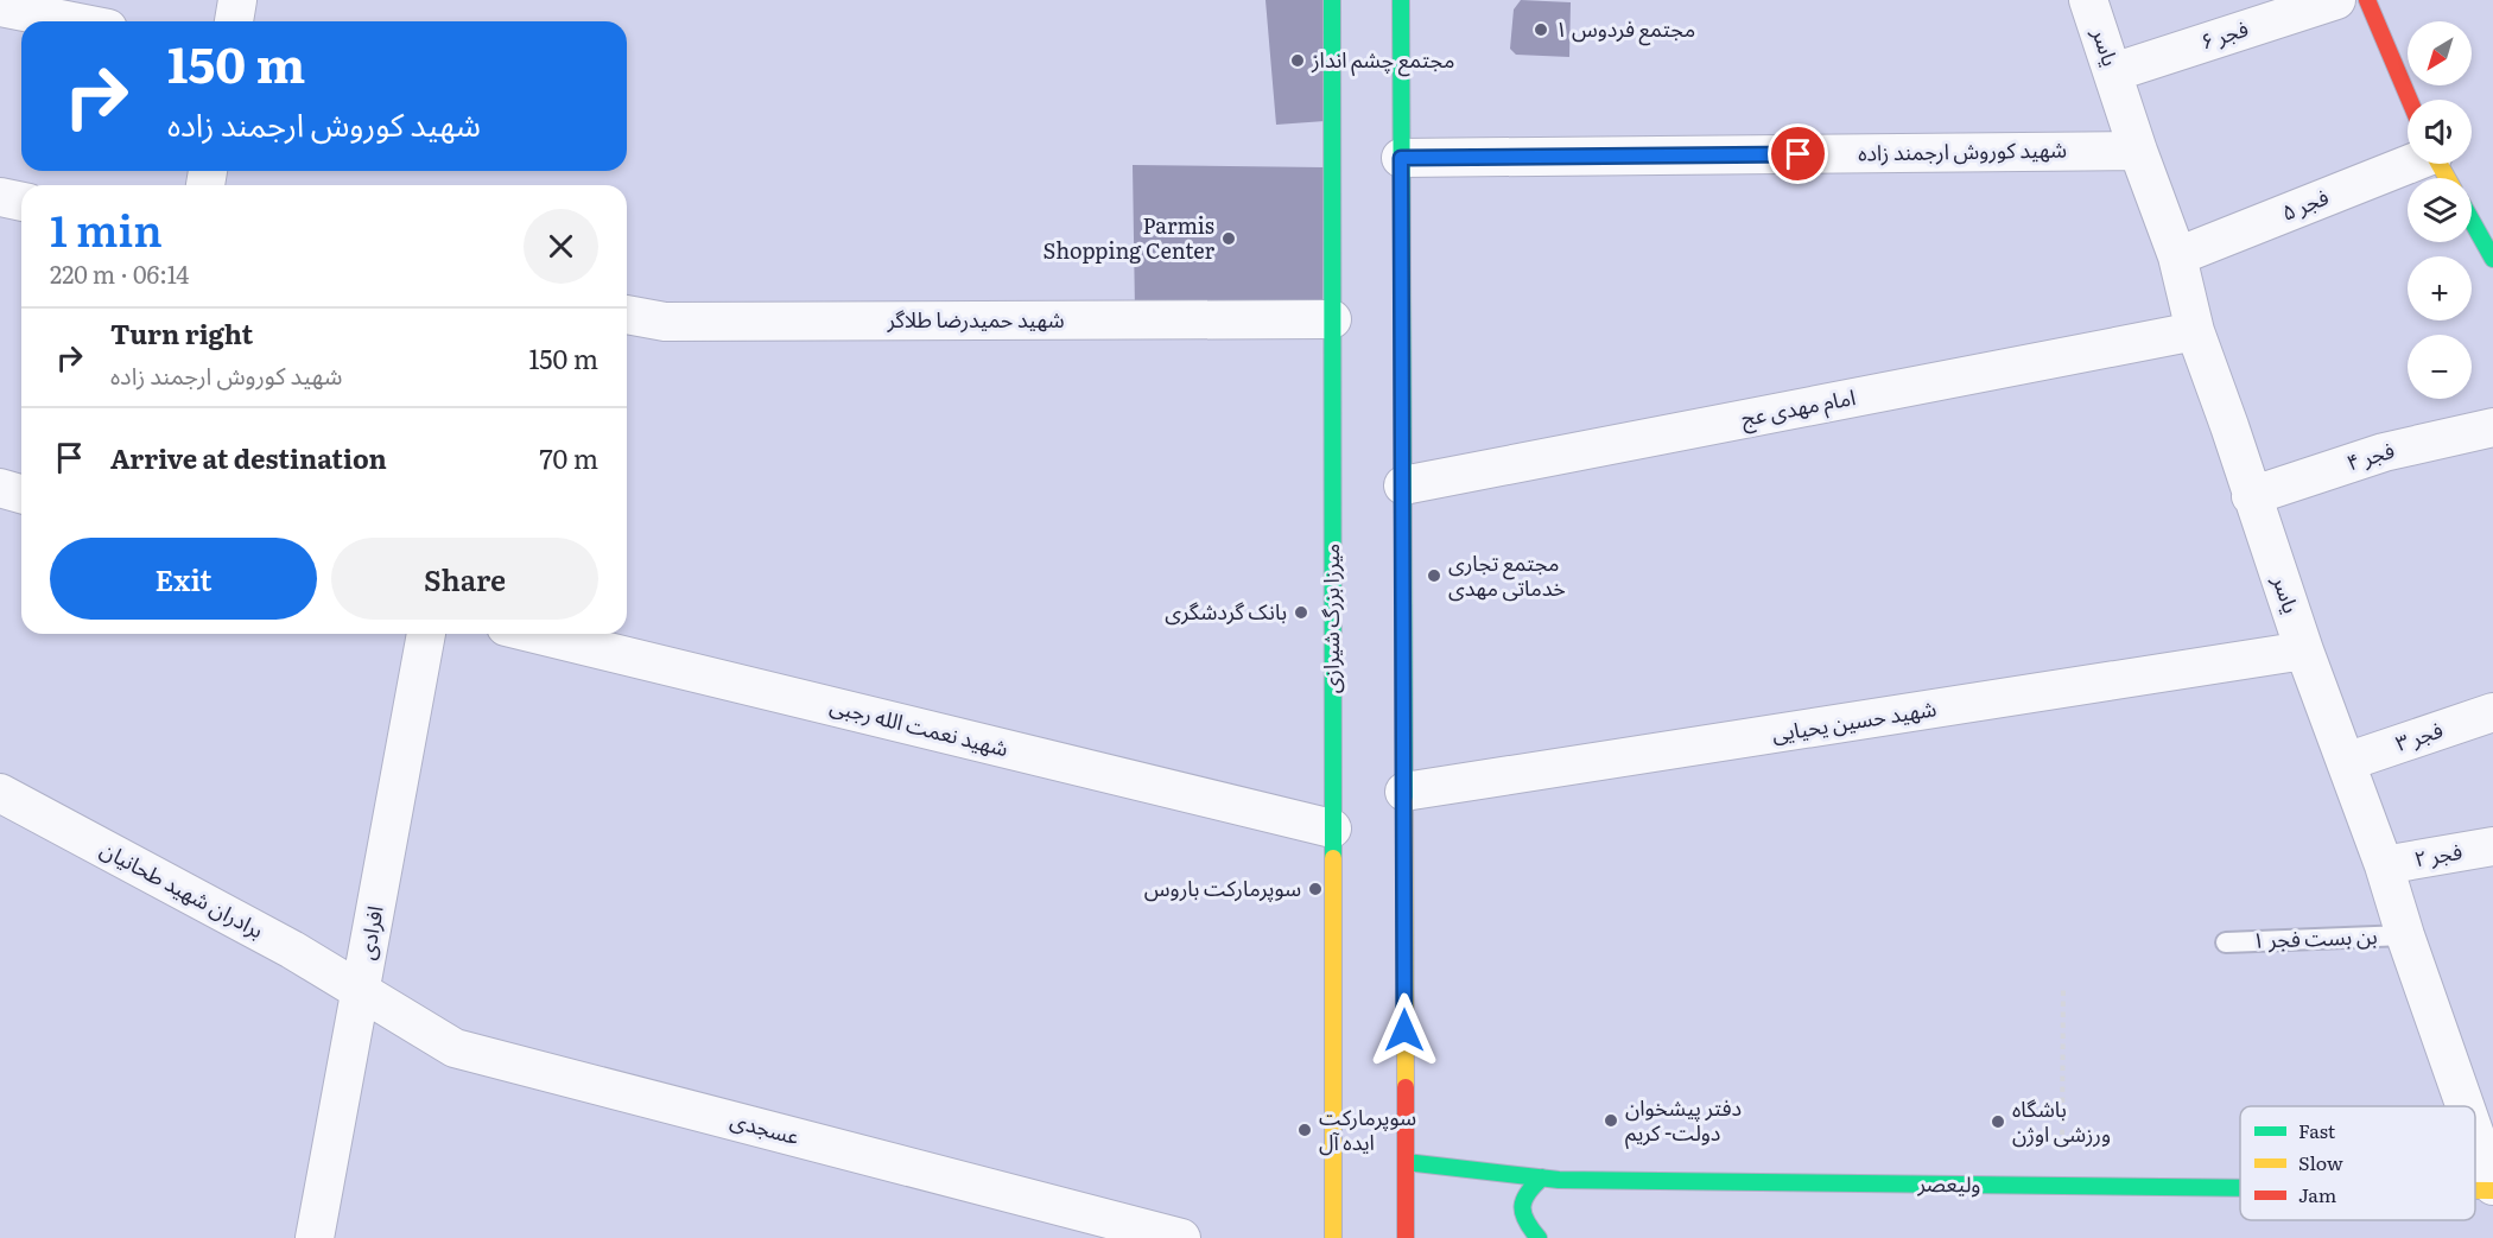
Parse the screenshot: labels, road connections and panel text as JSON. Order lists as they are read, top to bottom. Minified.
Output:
{"streets":{"main road":["میرزا بزرگ شیرازی","ولیعصر"],"street":["فجر ۶","یاسر","شهید کوروش ارجمند زاده","فجر ۵","شهید حمیدرضا طلاگر","امام مهدی عج","فجر ۴","شهید حسین یحیایی","شهید نعمت الله رجبی","فجر ۳","فجر ۲","برادران شهید طحانیان","افرادی","عسجدی"],"lane":["بن بست فجر ۱"]},"crossings":[["فجر ۶","یاسر"],["یاسر","شهید کوروش ارجمند زاده"],["یاسر","فجر ۵"],["یاسر","امام مهدی عج"],["یاسر","فجر ۴"],["یاسر","شهید حسین یحیایی"],["یاسر","فجر ۳"],["یاسر","فجر ۲"],["یاسر","بن بست فجر ۱"],["یاسر","ولیعصر"],["شهید حمیدرضا طلاگر","میرزا بزرگ شیرازی"],["میرزا بزرگ شیرازی","شهید نعمت الله رجبی"],["برادران شهید طحانیان","افرادی"],["برادران شهید طحانیان","عسجدی"],["افرادی","عسجدی"]],"places":["مجتمع فردوس ۱","مجتمع چشم انداز","Parmis Shopping Center","مجتمع تجاری خدماتی مهدی","بانک گردشگری","سوپرمارکت باروس","دفتر پیشخوان دولت- کریم","باشگاه ورزشی اوژن","سوپرمارکت ایده آل"],"legend":["Fast","Slow","Jam"],"north":"bottom left","page":{"map_buttons":["+","−"],"turn":["150 m","شهید کوروش ارجمند زاده"],"heading":["1 min","220 m · 06:14"],"list":[{"name":"Turn right","note":"شهید کوروش ارجمند زاده","value":"150 m"},{"name":"Arrive at destination","value":"70 m"}],"buttons":["Exit","Share"]}}
